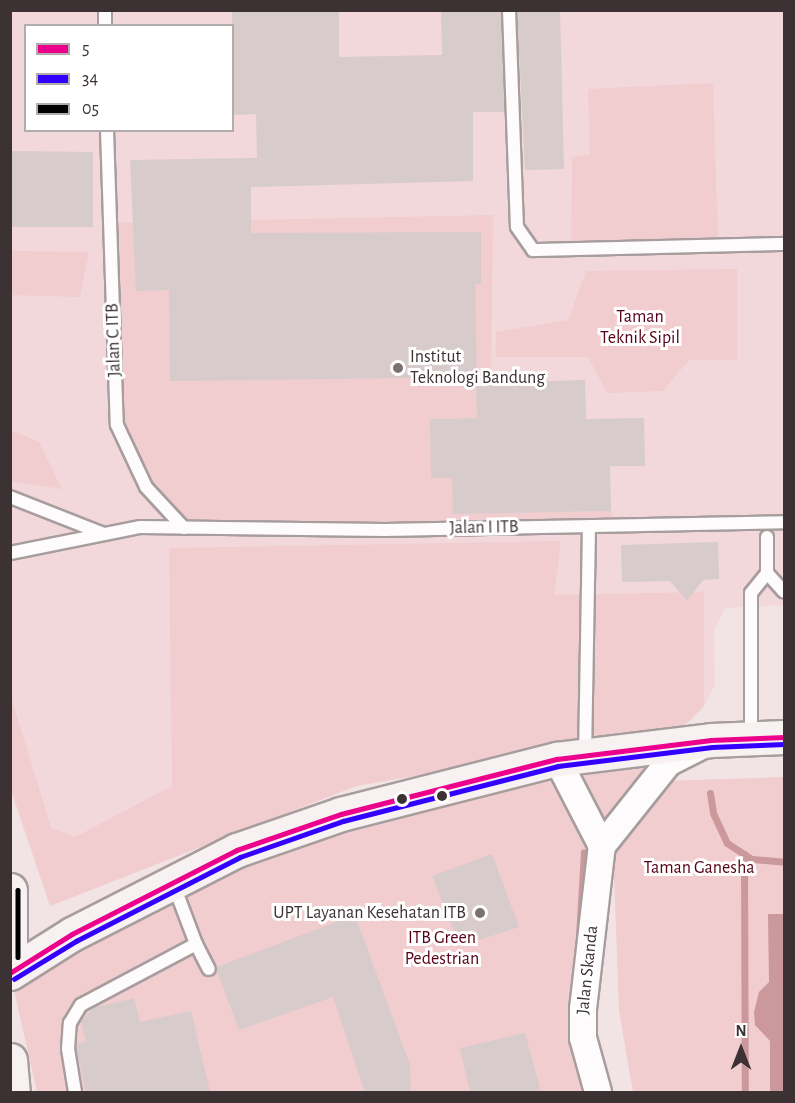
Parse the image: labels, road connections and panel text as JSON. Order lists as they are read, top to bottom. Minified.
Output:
{"streets":{"street":["Jalan Skanda"],"lane":["Jalan C ITB","Jalan I ITB"]},"crossings":[["Jalan C ITB","Jalan I ITB"]],"parks":["Taman Teknik Sipil","Taman Ganesha","ITB Green Pedestrian"],"places":["Institut Teknologi Bandung","UPT Layanan Kesehatan ITB"],"lines":["transit line 5","transit line 34","transit line 05"],"legend":["5","34","05"],"north":"top"}
